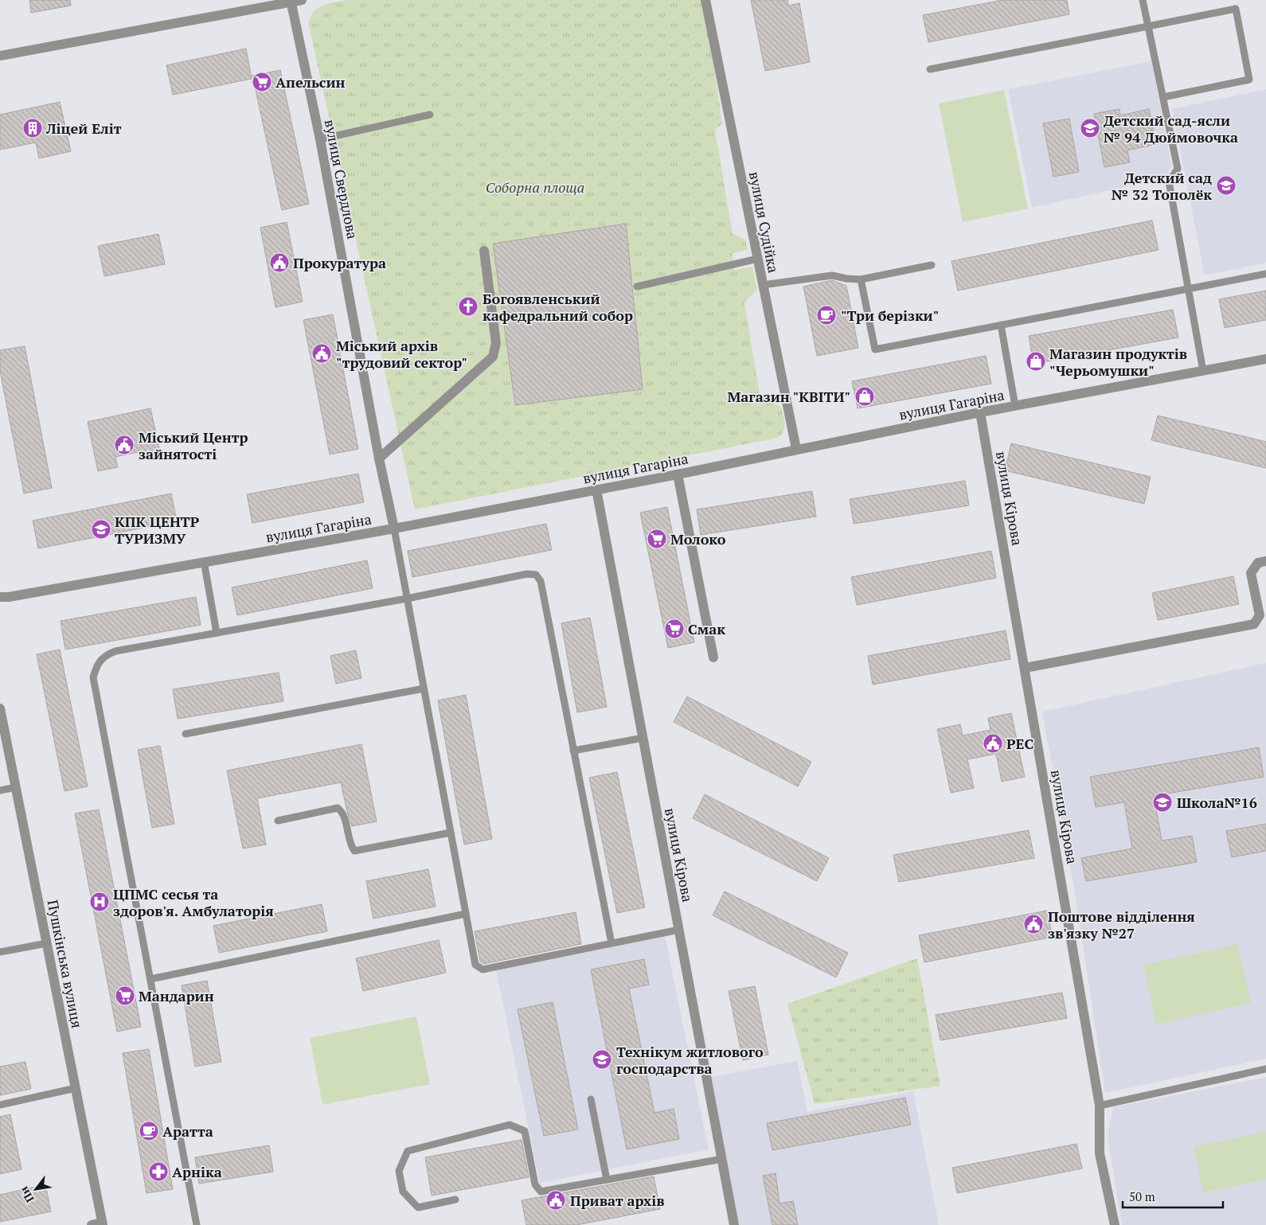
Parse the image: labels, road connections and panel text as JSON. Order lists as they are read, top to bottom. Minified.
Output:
{"streets":{"street":["вулиця Свердлова","вулиця Судійка","вулиця Гагаріна","вулиця Кірова","Пушкінська вулиця"]},"crossings":[["вулиця Свердлова","вулиця Гагаріна"],["вулиця Судійка","вулиця Гагаріна"],["вулиця Гагаріна","вулиця Кірова"]],"parks":["Соборна площа"],"places":{"supermarket":["Апельсин","Молоко","Смак","Мандарин"],"building":["Ліцей Еліт"],"school or university":["Детский сад-ясли № 94 Дюймовочка","Детский сад № 32 Тополёк","КПК ЦЕНТР ТУРИЗМУ","Школа№16","Технікум житлового господарства"],"public building":["Прокуратура","Міський архів \"трудовий сектор\"","Міський Центр зайнятості","РЕС","Поштове відділення зв'язку №27","Приват архів"],"church":["Богоявленський кафедральний собор"],"cafe":["\"Три берізки\"","Аратта"],"shop":["Магазин продуктів \"Черьомушки\"","Магазин \"КВІТИ\""],"hospital":["ЦПМС сесья та здоров'я. Амбулаторія"],"pharmacy":["Арніка"]},"scale_bar":"50 m","north":"bottom left"}
